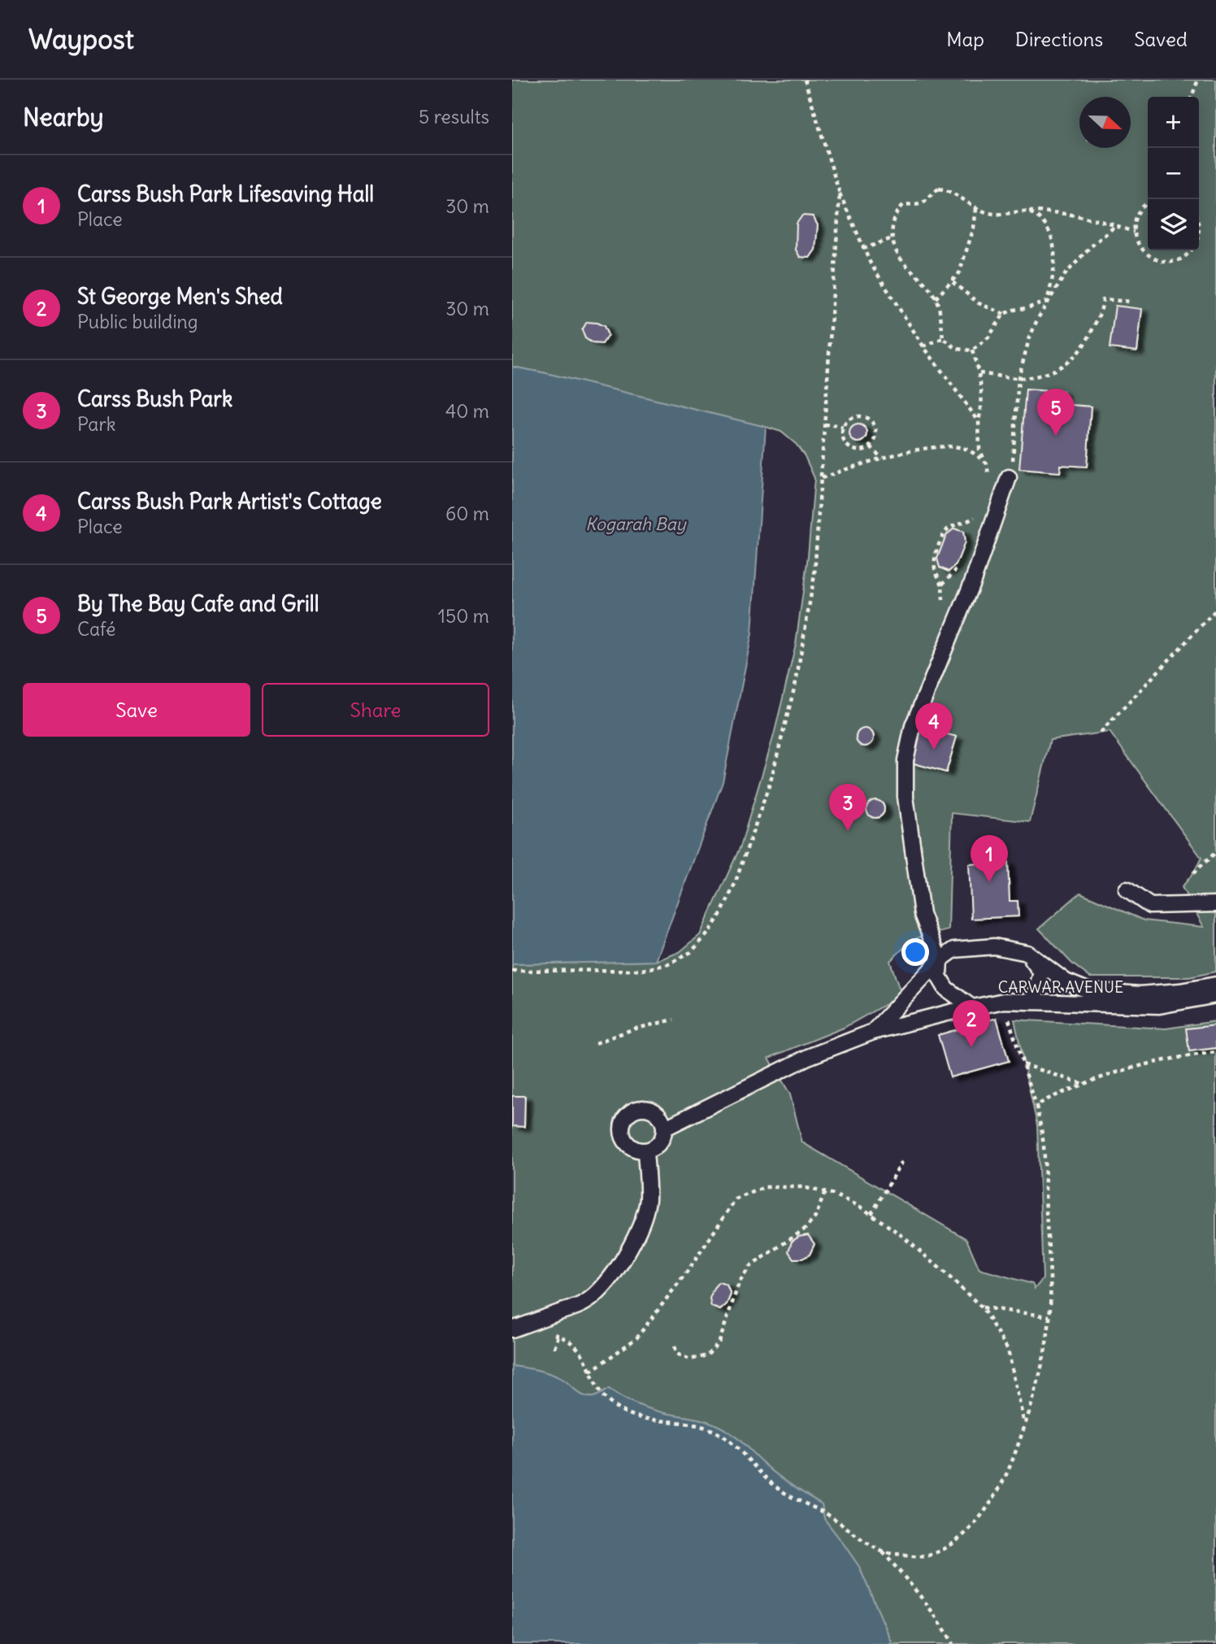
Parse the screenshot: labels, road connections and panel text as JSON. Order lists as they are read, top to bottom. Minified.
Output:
{"streets":{"lane":["CARWAR AVENUE"]},"water":["Kogarah Bay"],"north":"right","page":{"header":"Waypost","nav":["Map","Directions","Saved"],"heading":["Nearby","5 results"],"map_buttons":["+","−"],"list":[{"mark":"1","name":"Carss Bush Park Lifesaving Hall","note":"Place","value":"30 m"},{"mark":"2","name":"St George Men's Shed","note":"Public building","value":"30 m"},{"mark":"3","name":"Carss Bush Park","note":"Park","value":"40 m"},{"mark":"4","name":"Carss Bush Park Artist's Cottage","note":"Place","value":"60 m"},{"mark":"5","name":"By The Bay Cafe and Grill","note":"Café","value":"150 m"}],"pins":["5","4","3","1","2"],"buttons":["Save","Share"]}}
